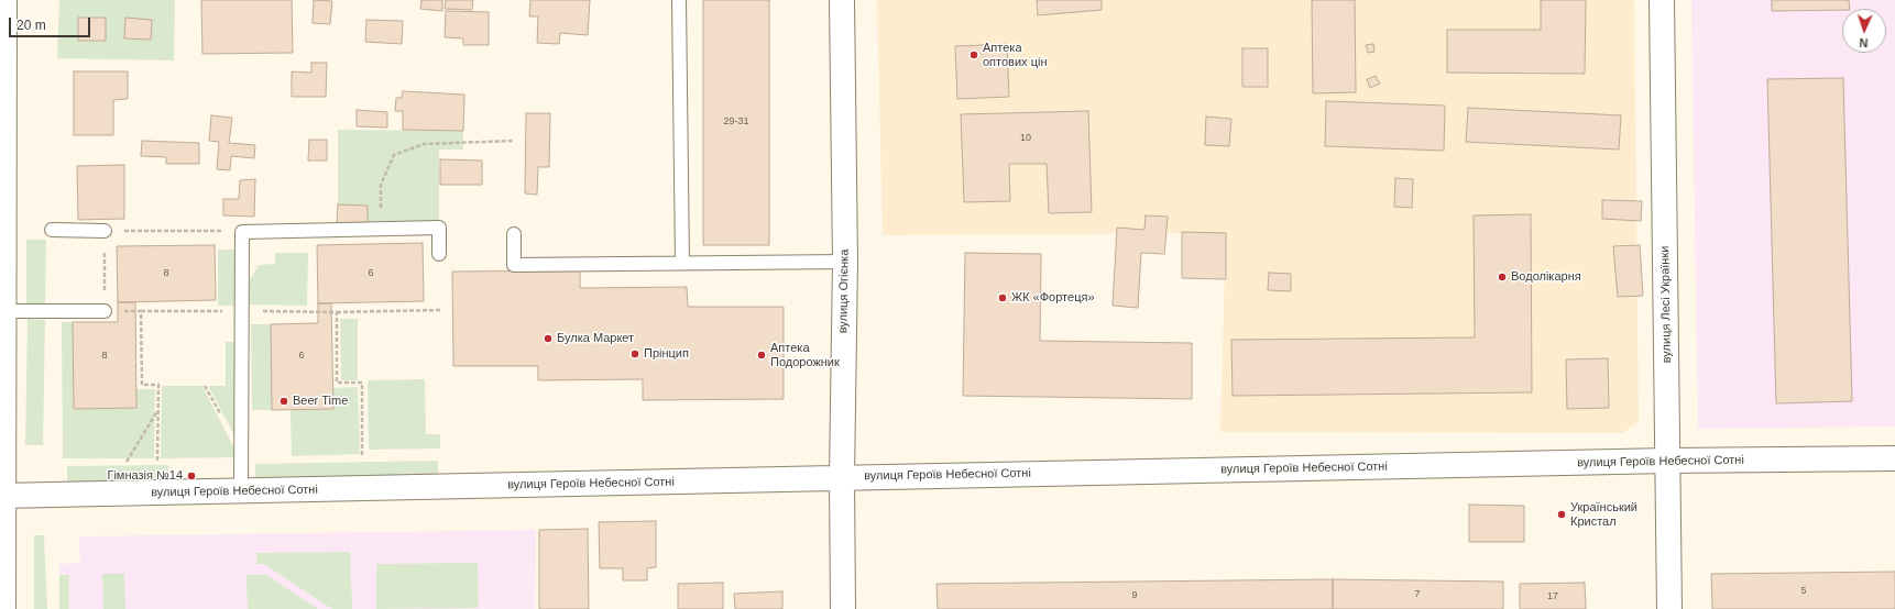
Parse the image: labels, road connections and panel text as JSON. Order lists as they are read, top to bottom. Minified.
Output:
{"streets":{"street":["вулиця Огієнка","вулиця Лесі Українки","вулиця Героїв Небесної Сотні"]},"crossings":[["вулиця Огієнка","вулиця Героїв Небесної Сотні"],["вулиця Лесі Українки","вулиця Героїв Небесної Сотні"]],"places":["Аптека оптових цін","Водолікарня","ЖК «Фортеця»","Булка Маркет","Прінцип","Аптека Подорожник","Beer Time","Гімназія №14","Український Кристал"],"house_numbers":["29-31","10","8","6","8","6","5","7","9","17"],"scale_bar":"20 m","north":"bottom"}
